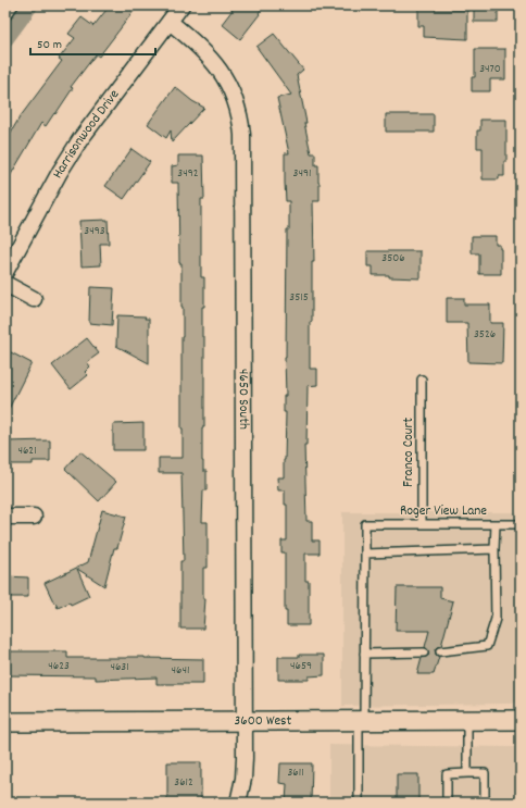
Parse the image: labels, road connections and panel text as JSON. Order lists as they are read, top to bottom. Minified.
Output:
{"streets":{"street":["Harrisonwood Drive","4650 South","3600 West"],"lane":["Franco Court","Roger View Lane"]},"crossings":[["Harrisonwood Drive","4650 South"],["4650 South","3600 West"],["Franco Court","Roger View Lane"]],"house_numbers":["3470","3492","3491","3493","3506","3515","3526","4621","4623","4659","4631","4641","3611","3612"],"scale_bar":"50 m"}
